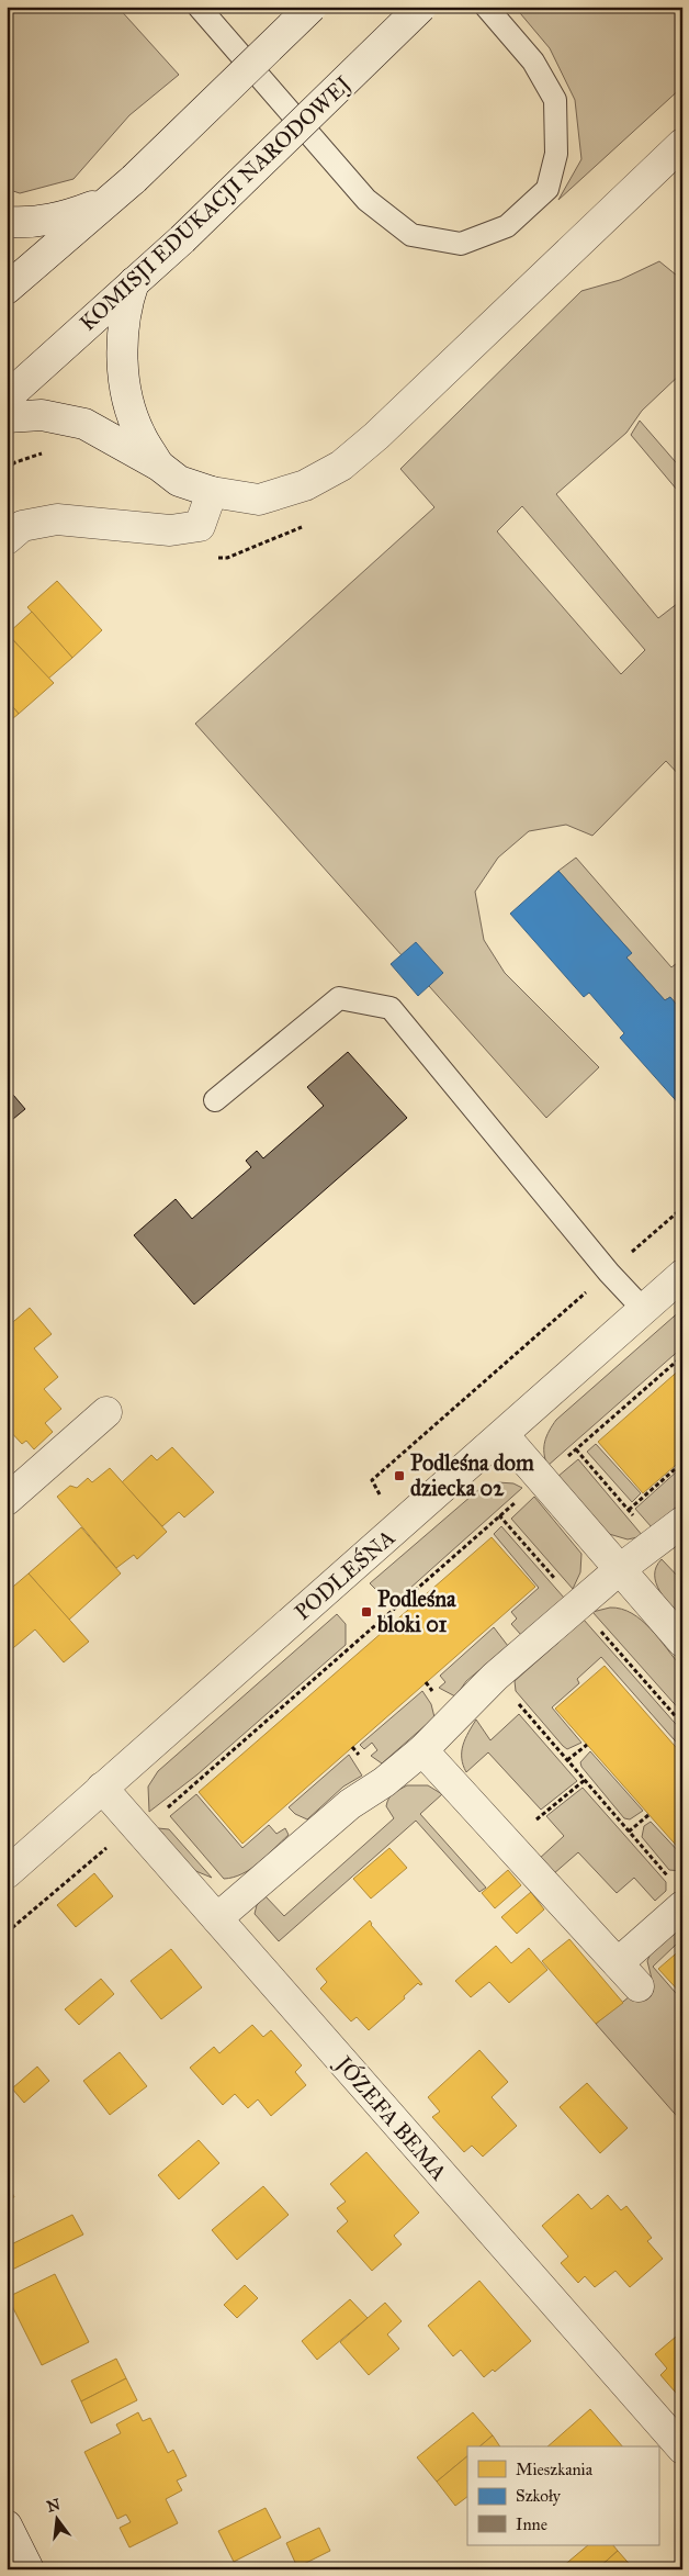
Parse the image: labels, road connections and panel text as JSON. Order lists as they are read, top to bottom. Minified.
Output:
{"streets":{"street":["KOMISJI EDUKACJI NARODOWEJ","PODLEŚNA","JÓZEFA BEMA"]},"crossings":[["PODLEŚNA","JÓZEFA BEMA"]],"places":{"transit":["Podleśna dom dziecka 02","Podleśna bloki 01"]},"legend":["Mieszkania","Szkoły","Inne"],"north":"top"}
